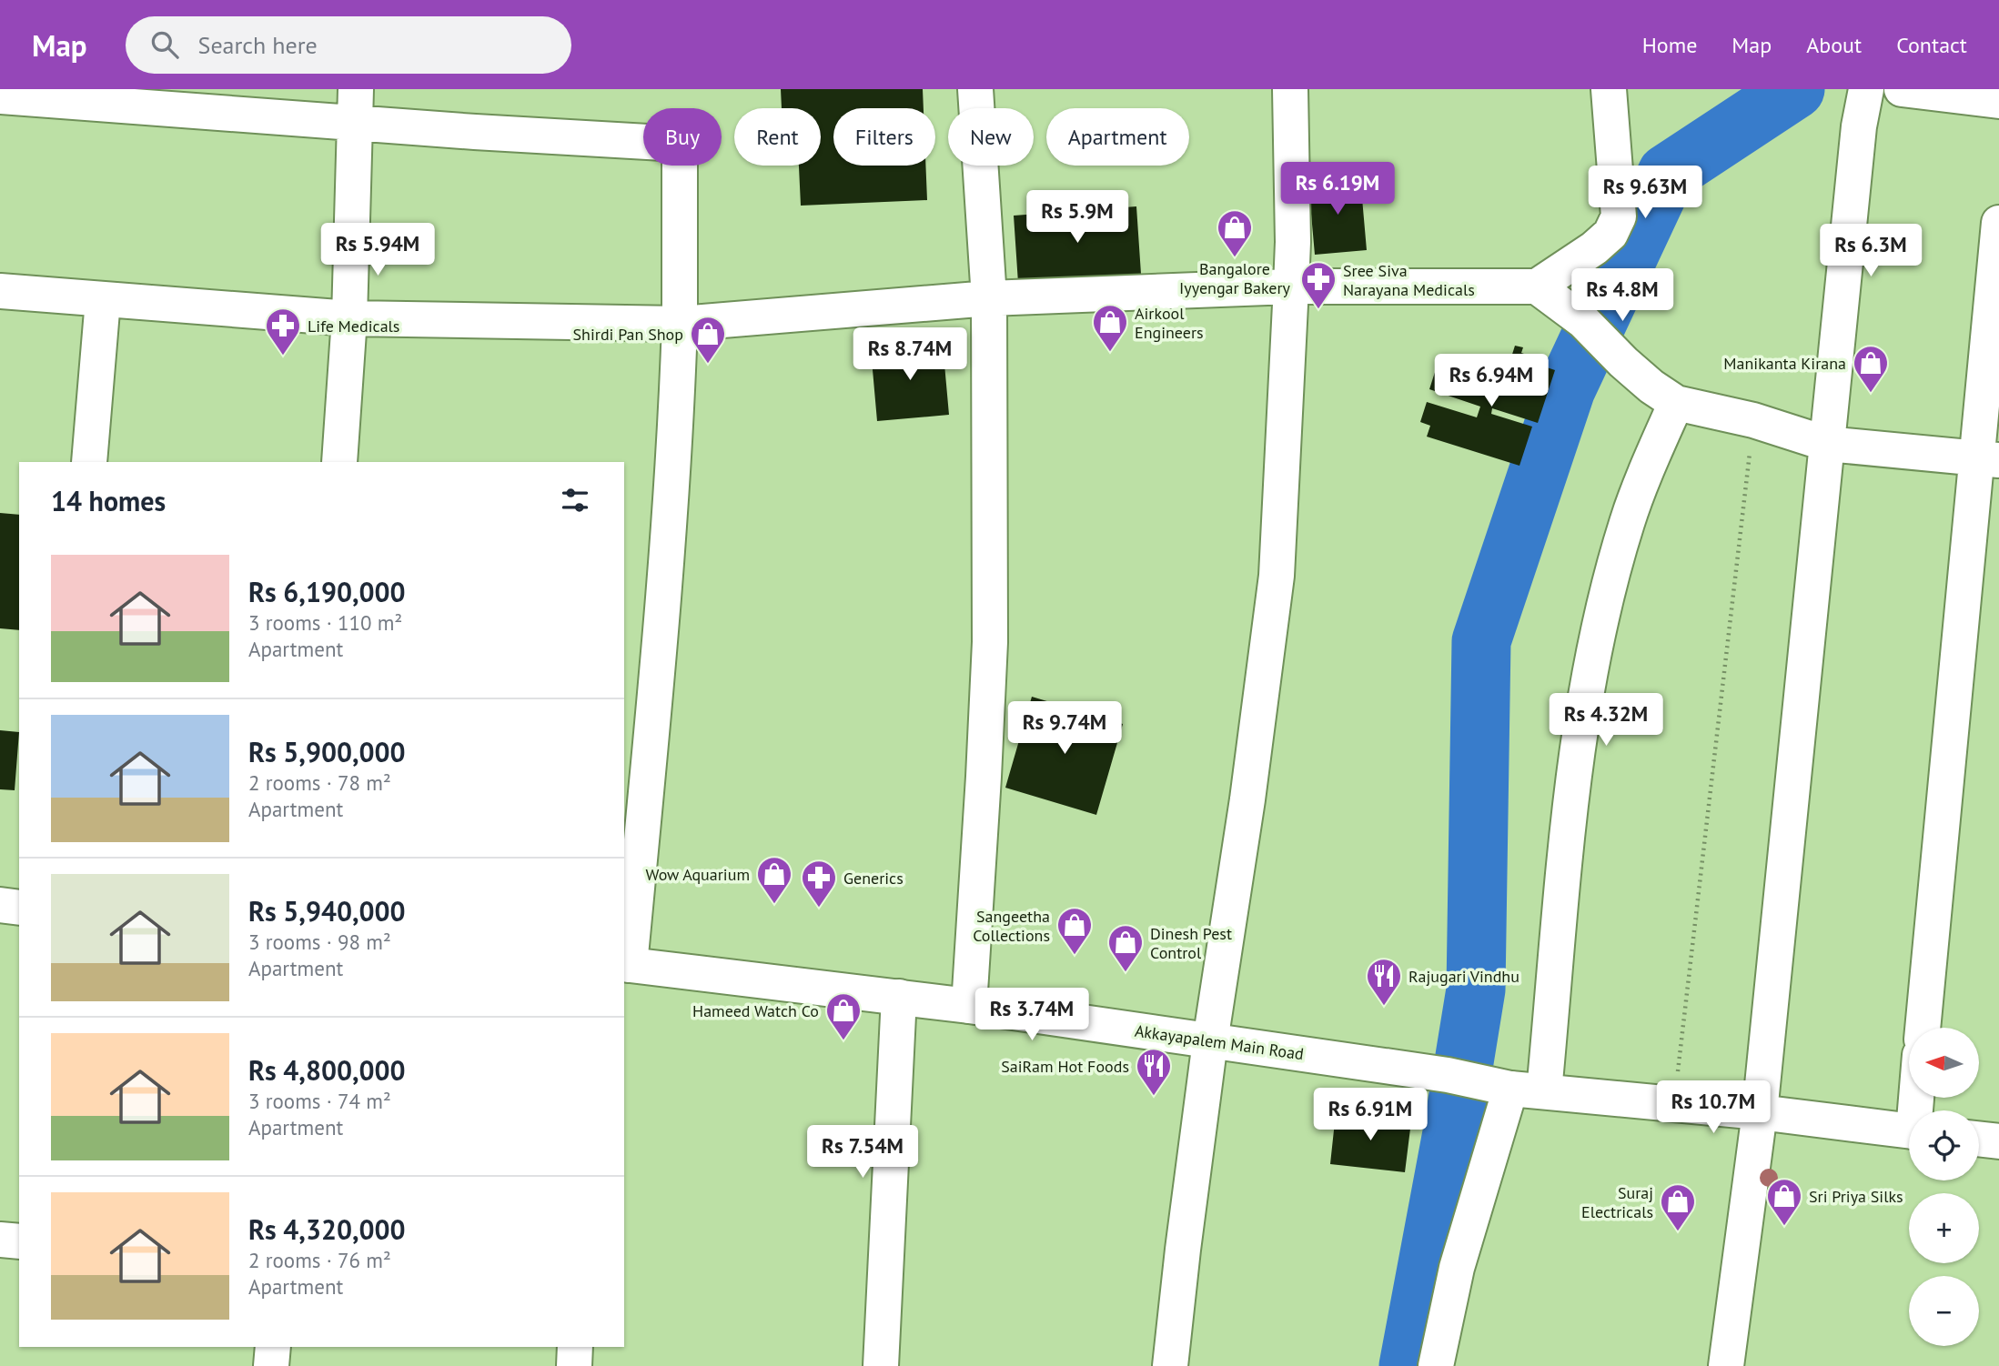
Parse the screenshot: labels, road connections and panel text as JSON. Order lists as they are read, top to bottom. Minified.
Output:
{"streets":{"street":["Akkayapalem Main Road"]},"places":{"shop":["Bangalore Iyyengar Bakery","Airkool Engineers","Shirdi Pan Shop","Manikanta Kirana","Wow Aquarium","Sangeetha Collections","Dinesh Pest Control","Hameed Watch Co","Sri Priya Silks","Suraj Electricals"],"pharmacy":["Sree Siva Narayana Medicals","Life Medicals","Generics"],"restaurant":["Rajugari Vindhu","SaiRam Hot Foods"]},"north":"left","page":{"header":"Map","search":"Search here","nav":["Home","Map","About","Contact"],"chip":["Buy","Rent","Filters","New","Apartment"],"price":["Rs 6.19M","Rs 9.63M","Rs 5.9M","Rs 5.94M","Rs 6.3M","Rs 4.8M","Rs 8.74M","Rs 6.94M","Rs 4.32M","Rs 9.74M","Rs 3.74M","Rs 10.7M","Rs 6.91M","Rs 7.54M"],"heading":"14 homes","list":[{"name":"Rs 6,190,000","note":"3 rooms · 110 m² · Apartment"},{"name":"Rs 5,900,000","note":"2 rooms · 78 m² · Apartment"},{"name":"Rs 5,940,000","note":"3 rooms · 98 m² · Apartment"},{"name":"Rs 4,800,000","note":"3 rooms · 74 m² · Apartment"},{"name":"Rs 4,320,000","note":"2 rooms · 76 m² · Apartment"}],"map_buttons":["+","−"]}}
